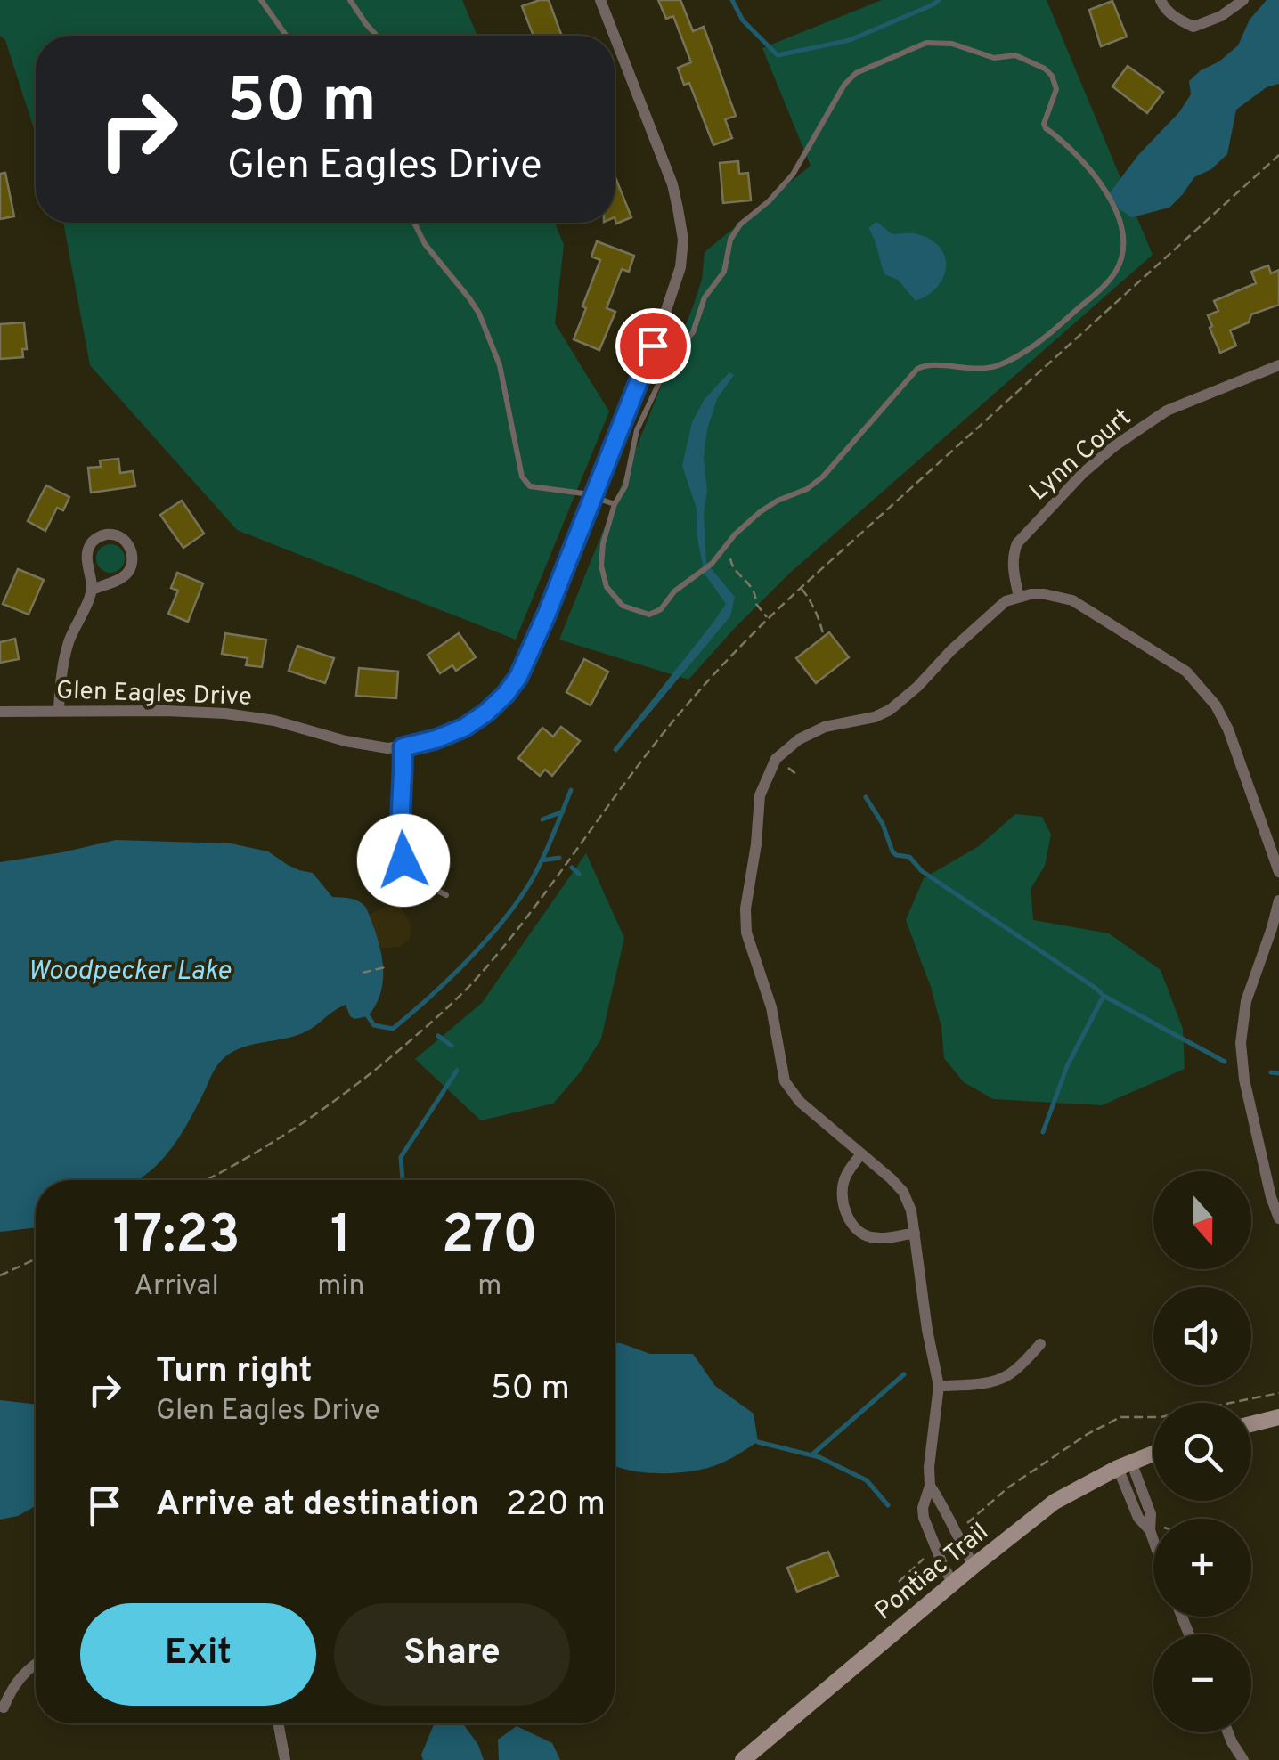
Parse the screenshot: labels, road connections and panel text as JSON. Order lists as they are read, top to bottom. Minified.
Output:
{"streets":{"main road":["Pontiac Trail"],"street":["Lynn Court","Glen Eagles Drive"]},"water":["Woodpecker Lake"],"north":"bottom","page":{"turn":["50 m","Glen Eagles Drive"],"map_buttons":["+","−"],"eta":["17:23","Arrival","1","min","270","m"],"list":[{"name":"Turn right","note":"Glen Eagles Drive","value":"50 m"},{"name":"Arrive at destination","value":"220 m"}],"buttons":["Exit","Share"]}}
